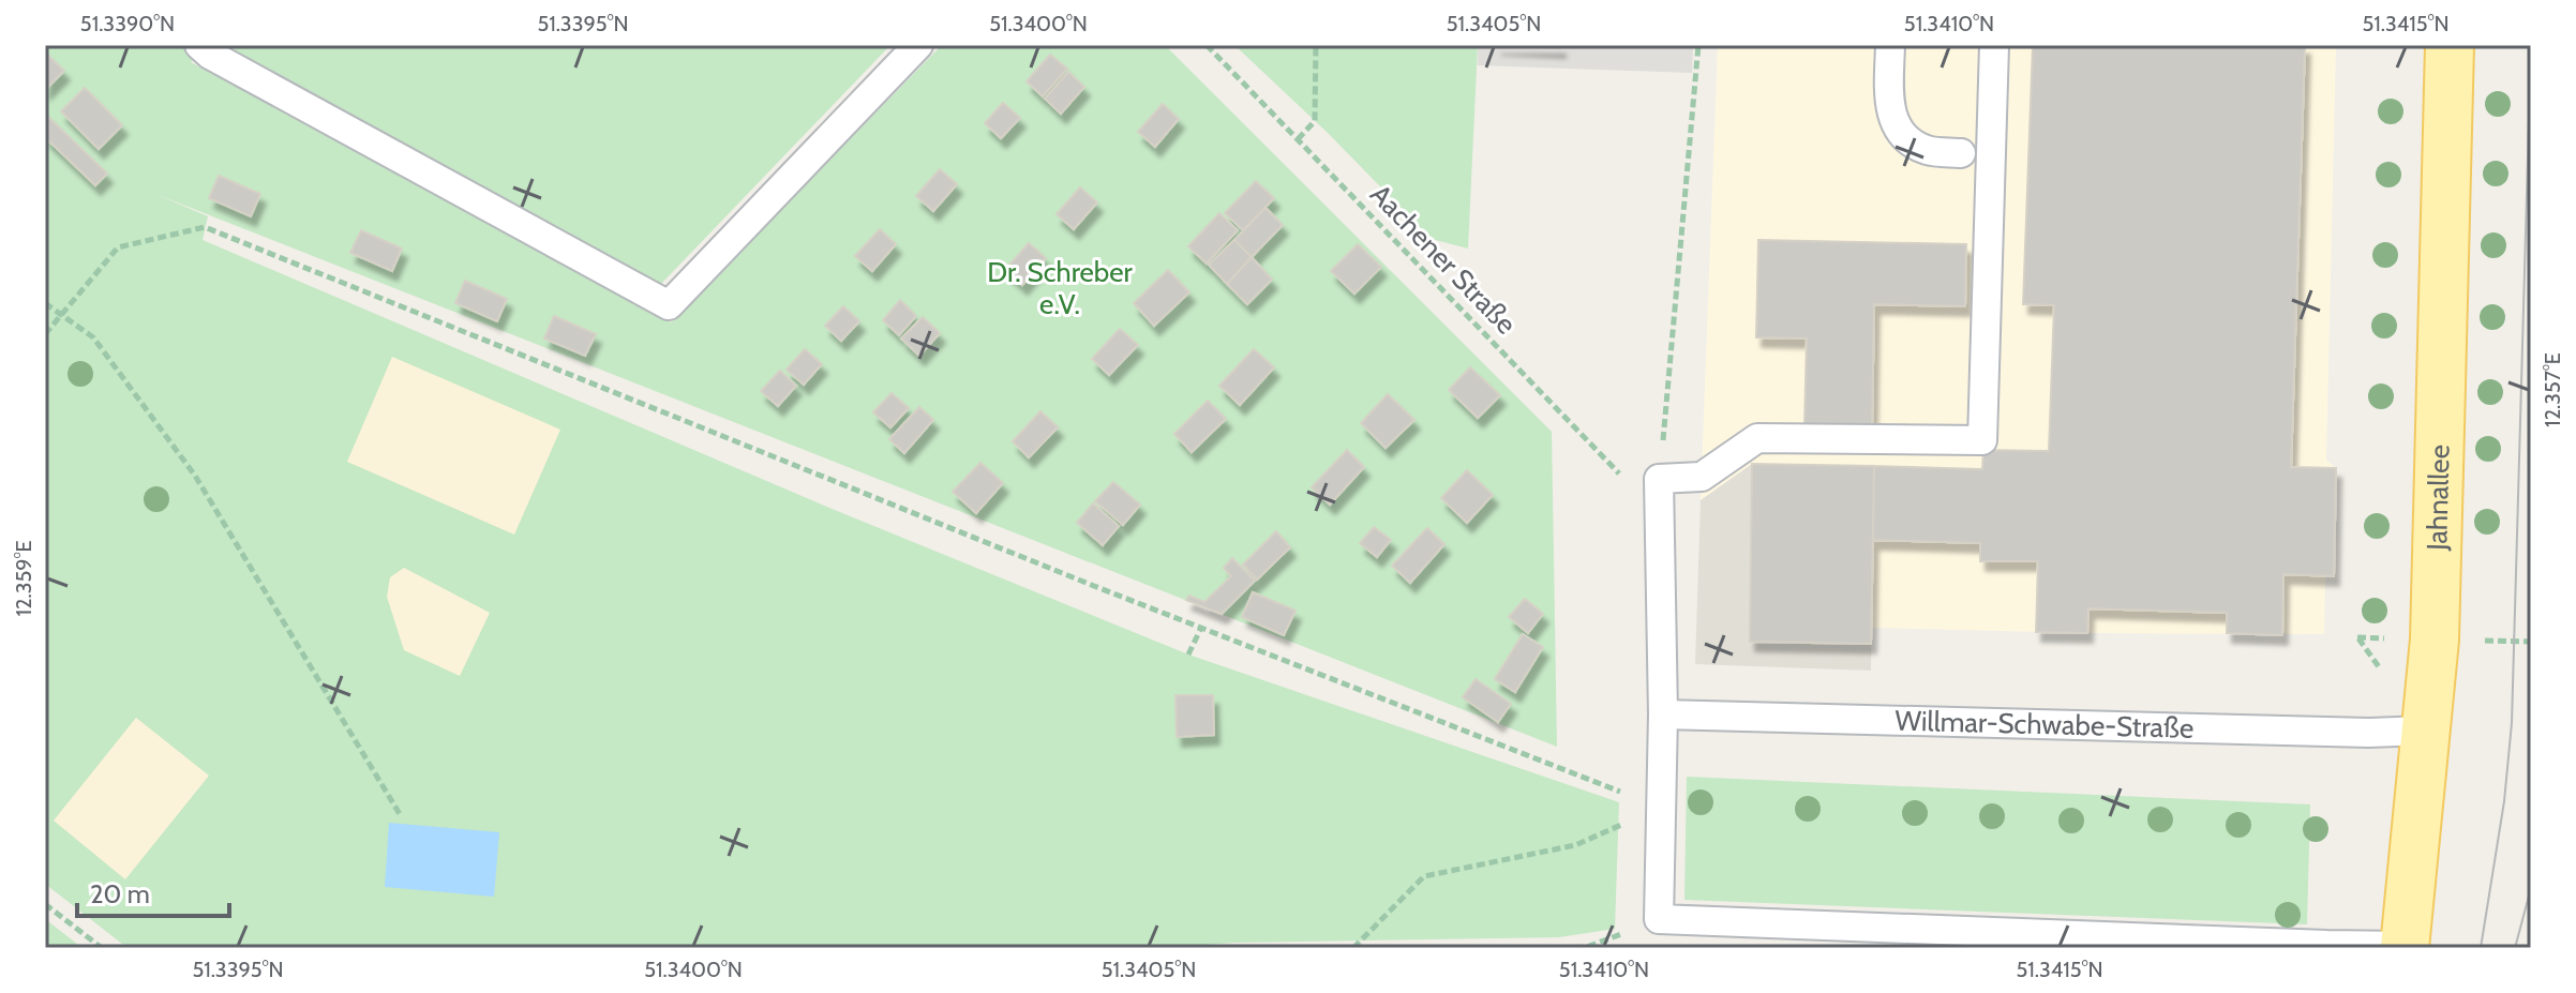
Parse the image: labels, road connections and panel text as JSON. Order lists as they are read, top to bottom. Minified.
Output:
{"streets":{"main road":["Jahnallee"],"lane":["Willmar-Schwabe-Straße"],"path":["Aachener Straße"]},"crossings":[["Jahnallee","Willmar-Schwabe-Straße"]],"parks":["Dr. Schreber e.V."],"scale_bar":"20 m","coordinates":["51.3390°N","51.3395°N","51.3400°N","51.3405°N","51.3410°N","51.3415°N","12.357°E","12.359°E"]}
